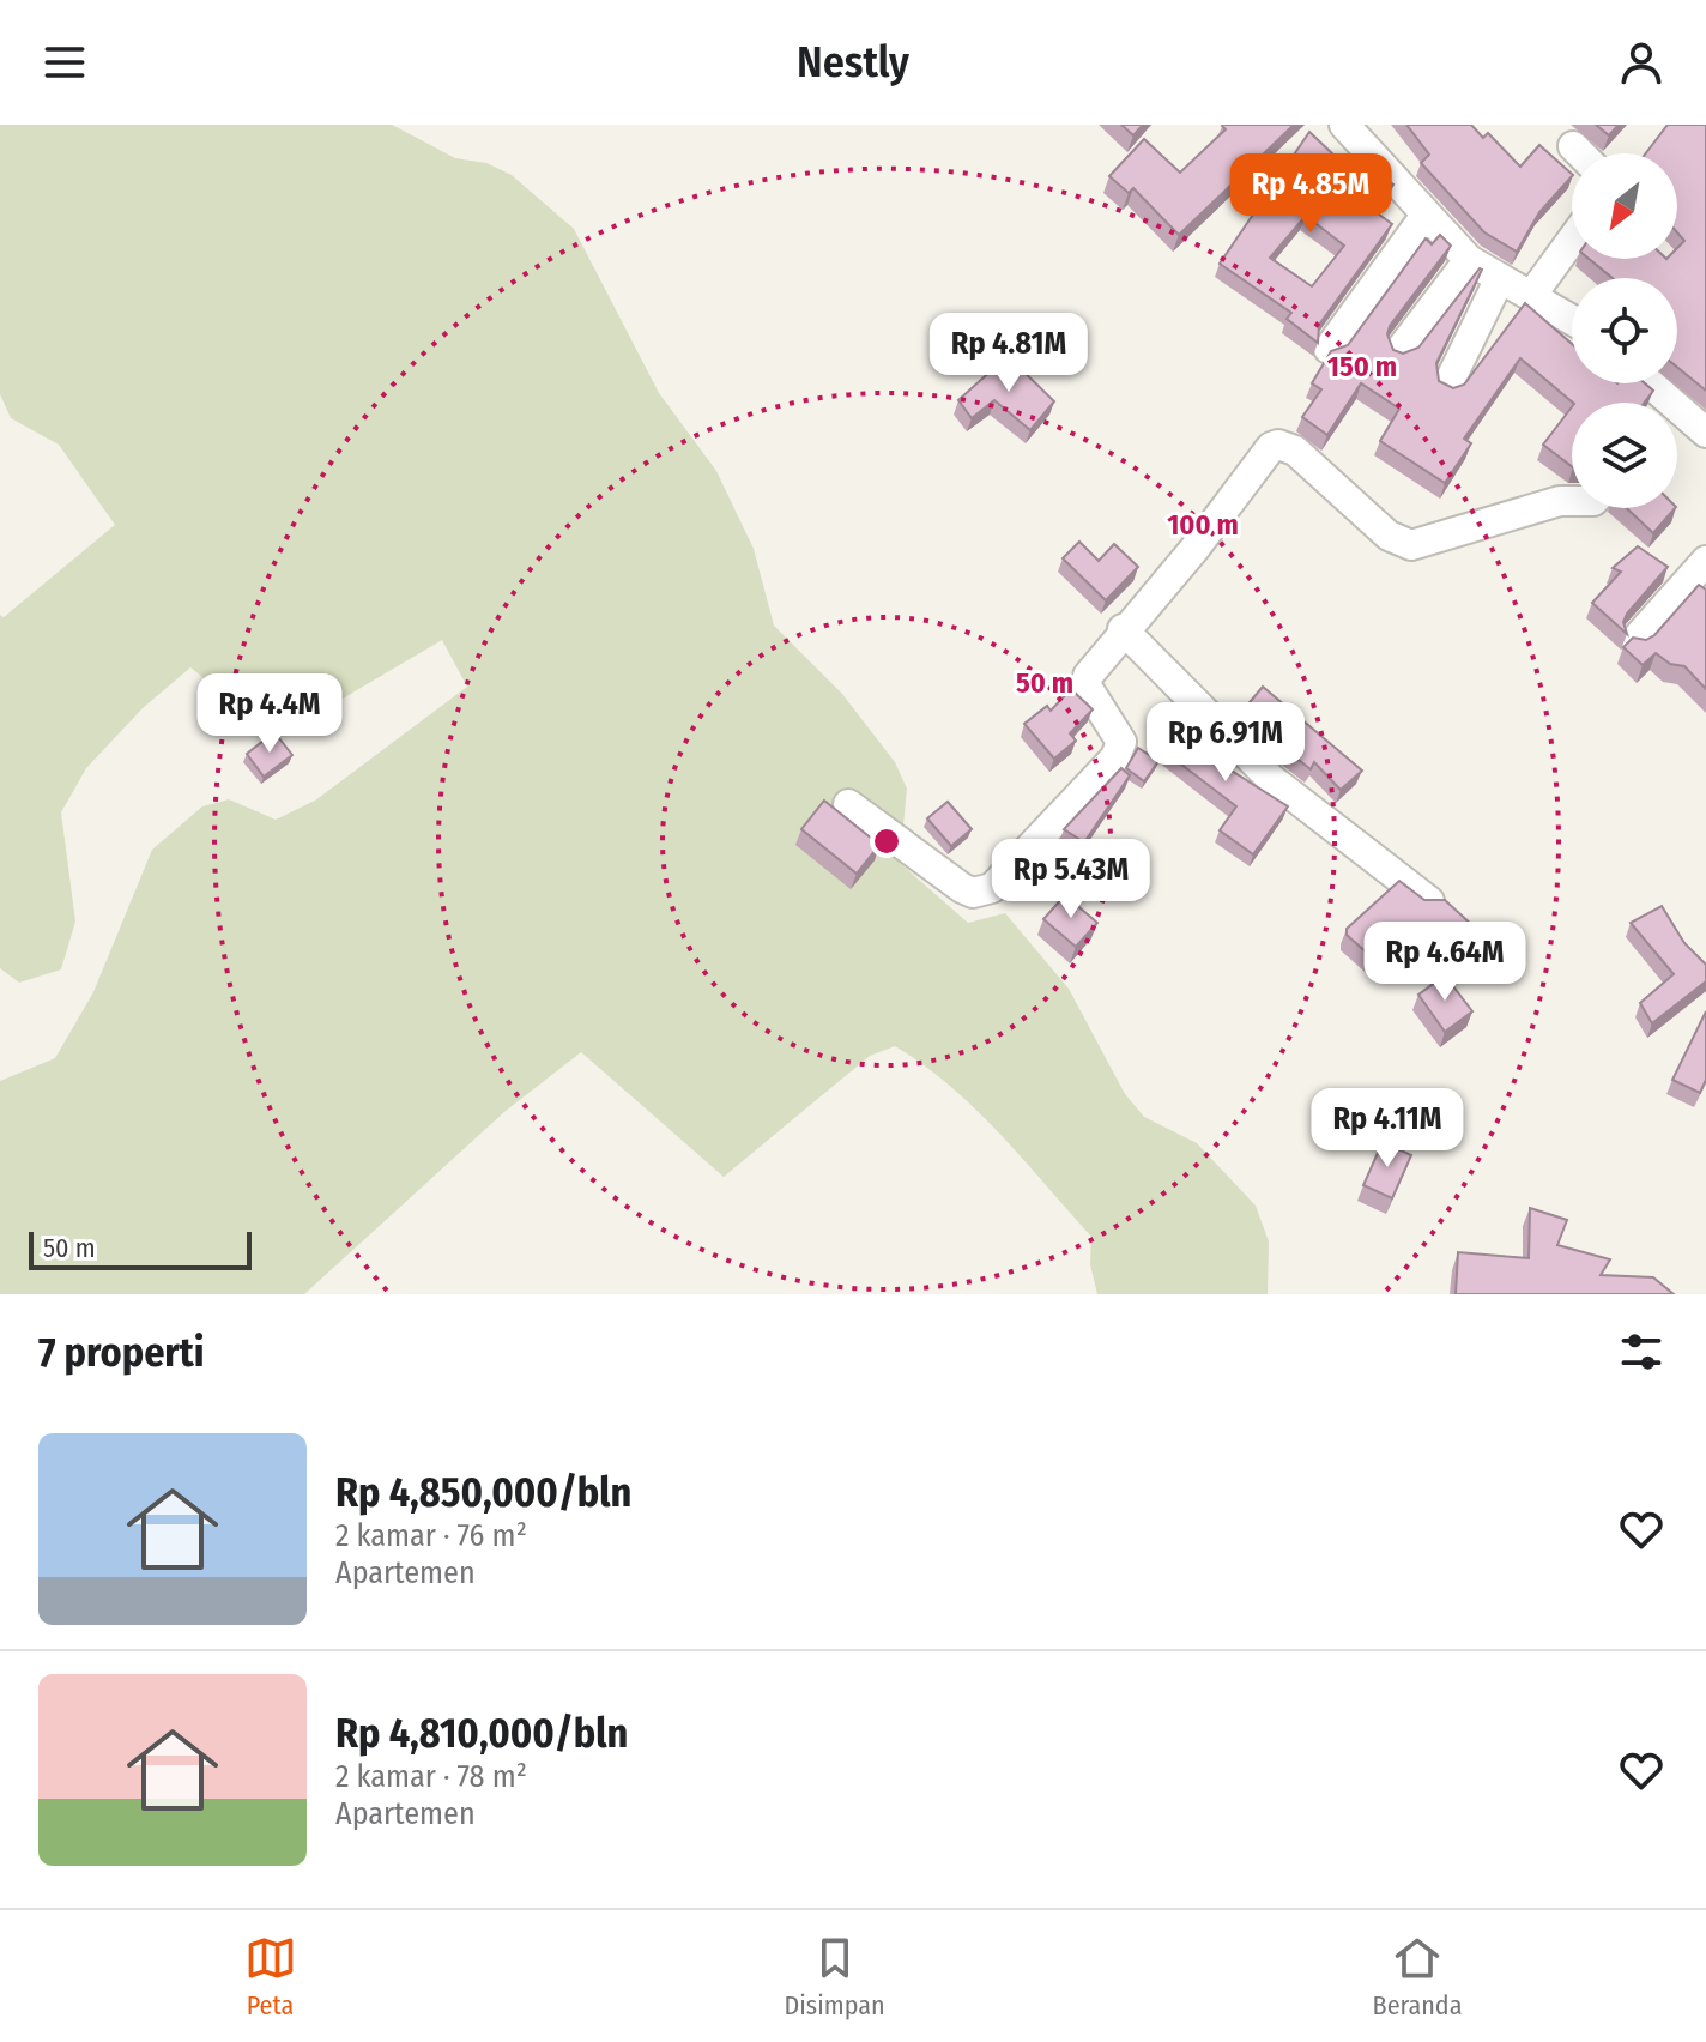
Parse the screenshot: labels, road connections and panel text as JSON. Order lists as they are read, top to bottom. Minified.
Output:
{"scale_bar":"50 m","north":"bottom left","page":{"header":"Nestly","price":["Rp 4.85M","Rp 4.81M","Rp 4.4M","Rp 6.91M","Rp 5.43M","Rp 4.64M","Rp 4.11M"],"scale":"50 m","heading":"7 properti","list":[{"name":"Rp 4,850,000/bln","note":"2 kamar · 76 m² · Apartemen"},{"name":"Rp 4,810,000/bln","note":"2 kamar · 78 m² · Apartemen"}],"tabs":["Peta","Disimpan","Beranda"]},"rings":["150 m","100 m","50 m"]}
